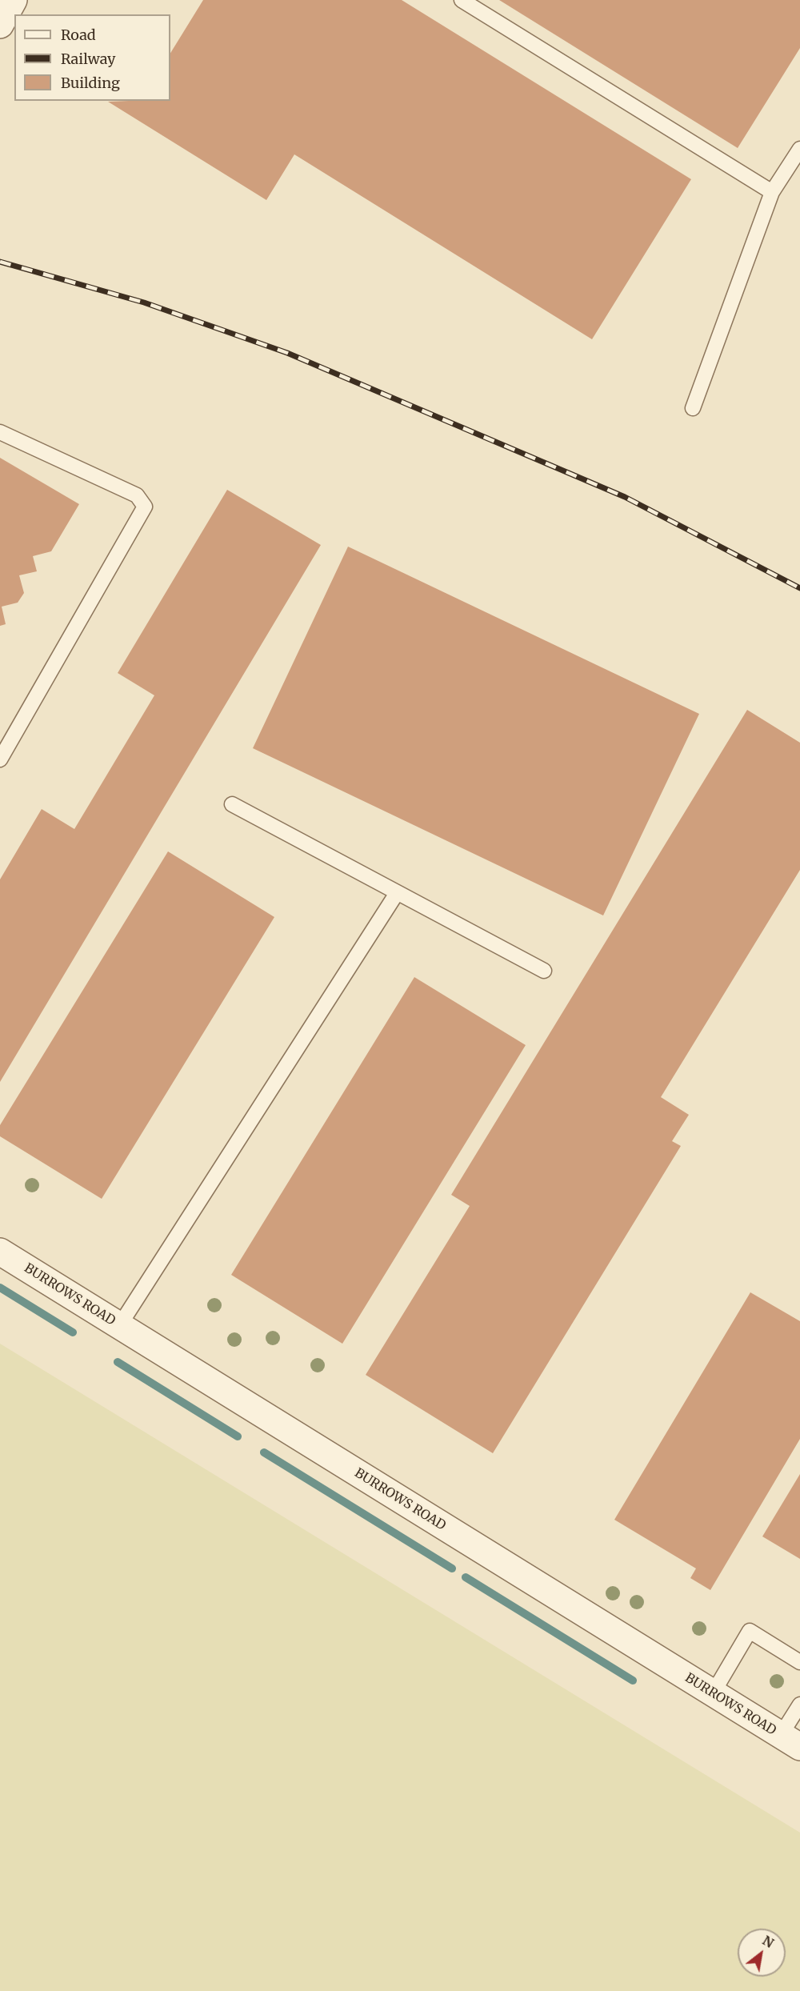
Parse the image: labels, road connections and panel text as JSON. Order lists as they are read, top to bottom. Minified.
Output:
{"streets":{"street":["BURROWS ROAD"]},"legend":["Road","Railway","Building"],"north":"top right"}
